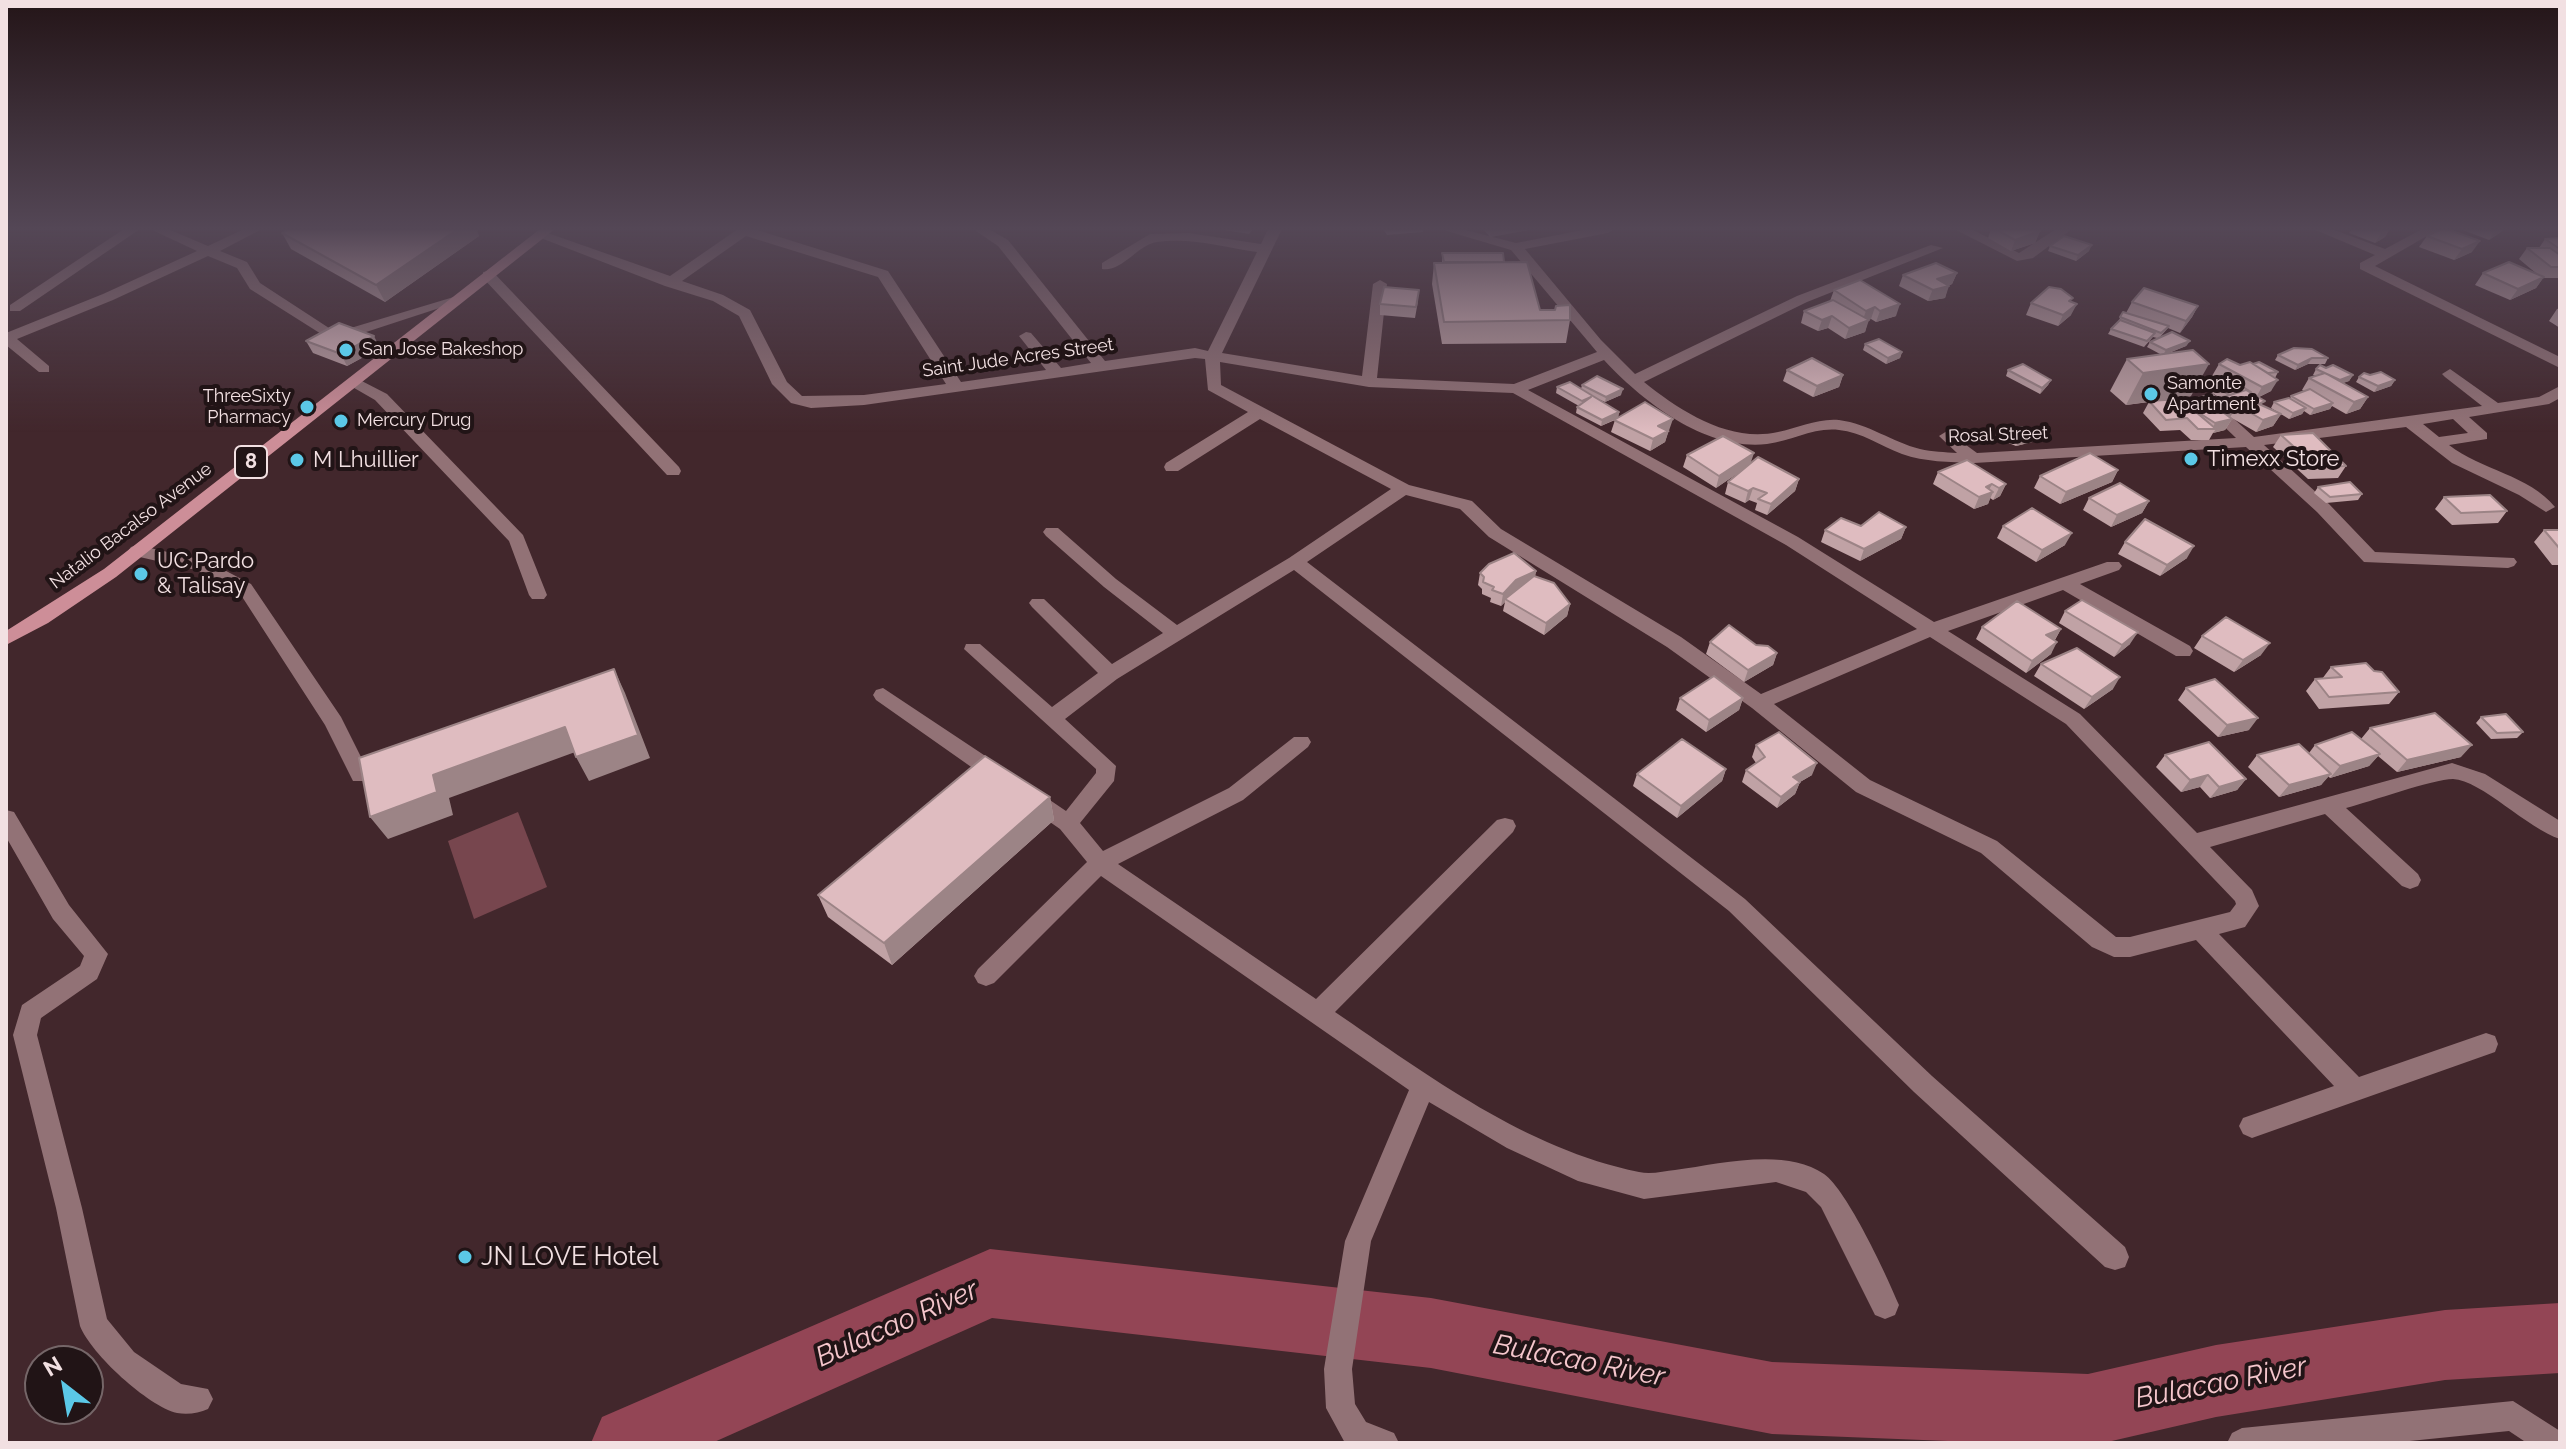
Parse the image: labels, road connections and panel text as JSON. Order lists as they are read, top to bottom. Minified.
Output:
{"streets":{"main road":["8","Natalio Bacalso Avenue"],"street":["Saint Jude Acres Street","Rosal Street"]},"crossings":[["Saint Jude Acres Street","Rosal Street"]],"water":["Bulacao River"],"places":["San Jose Bakeshop","Samonte Apartment","ThreeSixty Pharmacy","Mercury Drug","Timexx Store","M Lhuillier","UC Pardo & Talisay","JN LOVE Hotel"],"north":"top left"}
